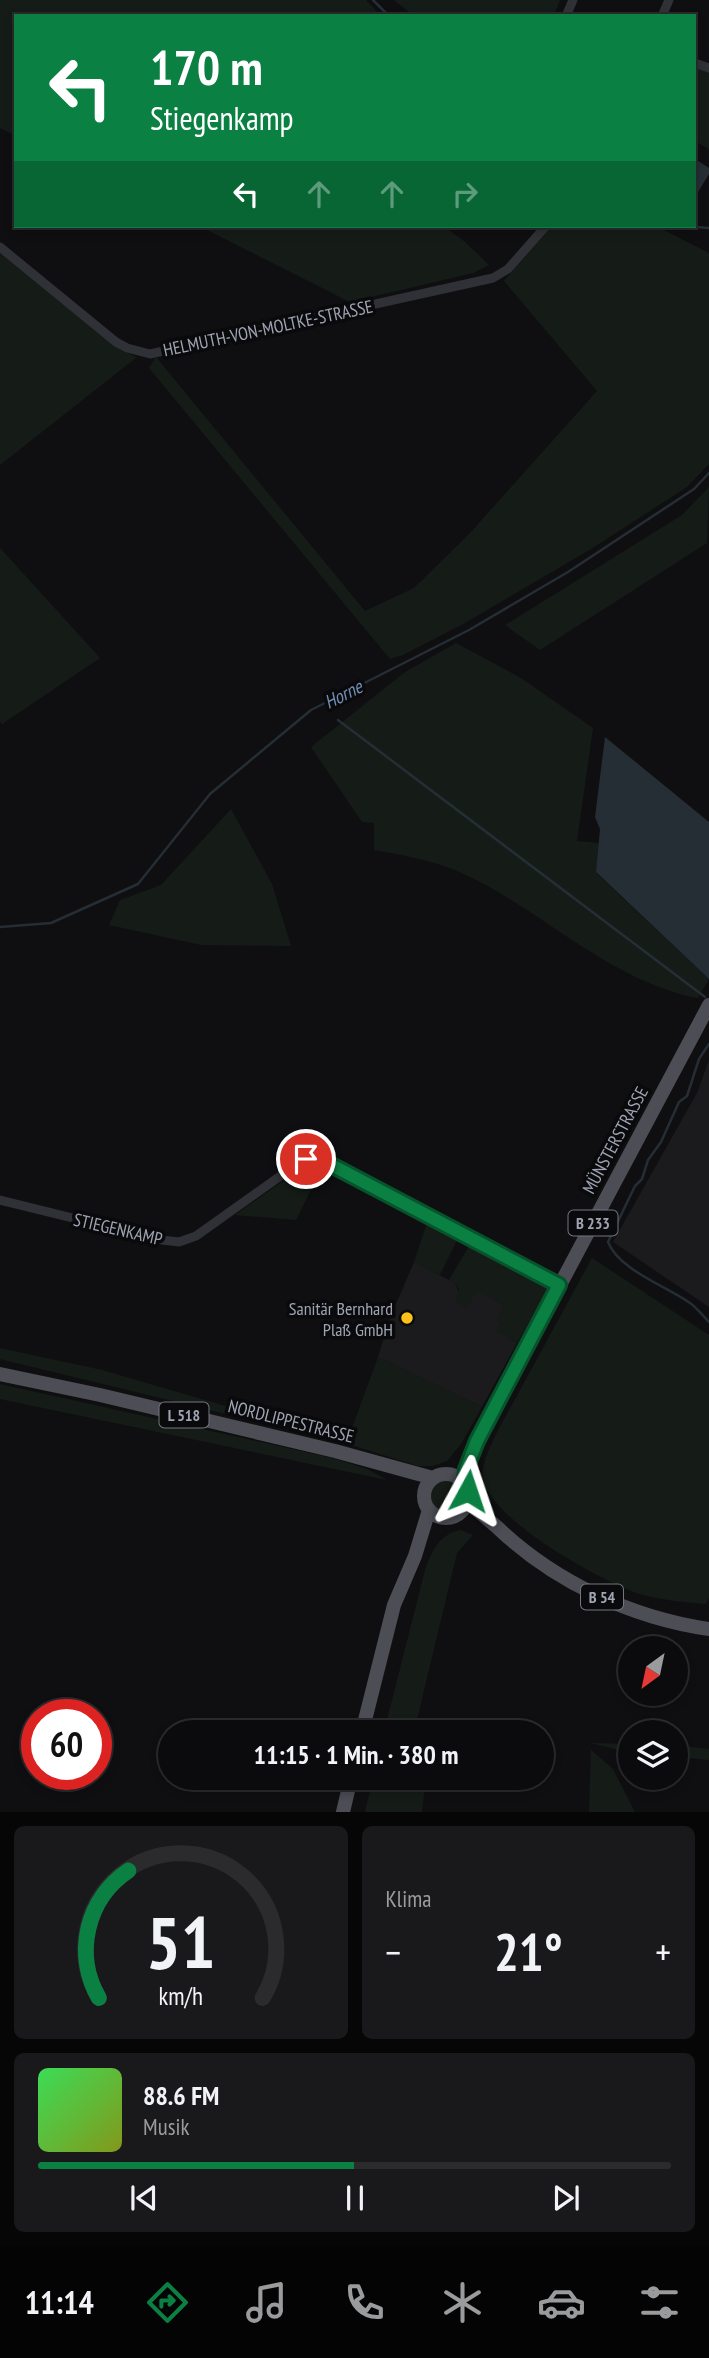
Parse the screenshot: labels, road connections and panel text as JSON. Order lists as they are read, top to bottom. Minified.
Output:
{"streets":{"main road":["MÜNSTERSTRASSE","B 233","L 518","NORDLIPPESTRASSE","B 54"],"street":["HELMUTH-VON-MOLTKE-STRASSE","STIEGENKAMP"]},"crossings":[["MÜNSTERSTRASSE","STIEGENKAMP"],["MÜNSTERSTRASSE","NORDLIPPESTRASSE"],["MÜNSTERSTRASSE","B 54"],["NORDLIPPESTRASSE","B 54"]],"water":["Horne"],"places":["Sanitär Bernhard Plaß GmbH"],"north":"bottom left","page":{"turn":["170 m","Stiegenkamp"],"limit":"60","trip":"11:15 · 1 Min. · 380 m","tile":"Klima","heat":["−","21°","+"],"song":["88.6 FM","Musik"],"tabs":"11:14","gauge":["51","km/h"]}}
